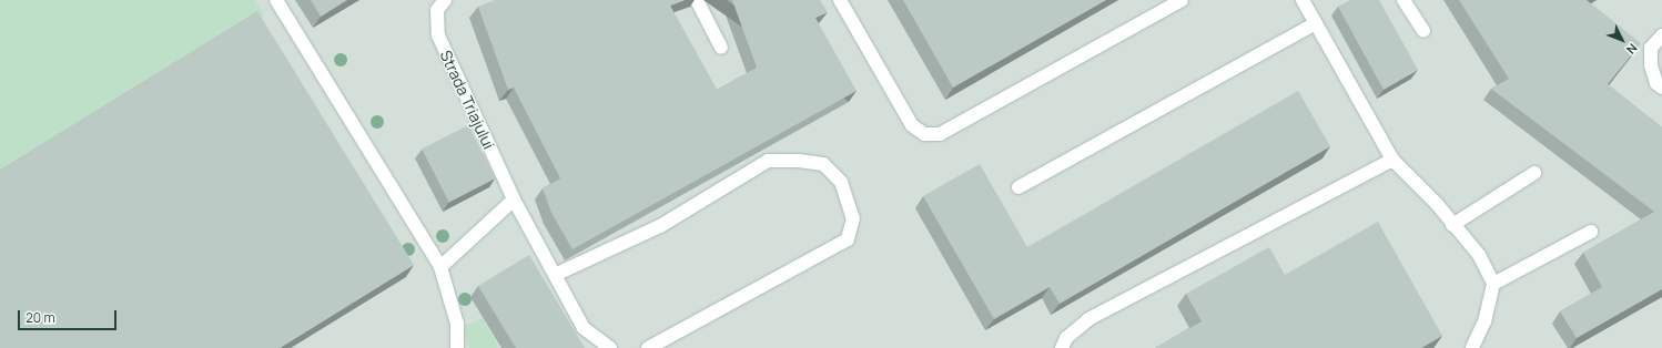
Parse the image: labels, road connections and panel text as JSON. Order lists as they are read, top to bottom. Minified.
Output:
{"streets":{"lane":["Strada Triajului"]},"scale_bar":"20 m","north":"bottom right"}
